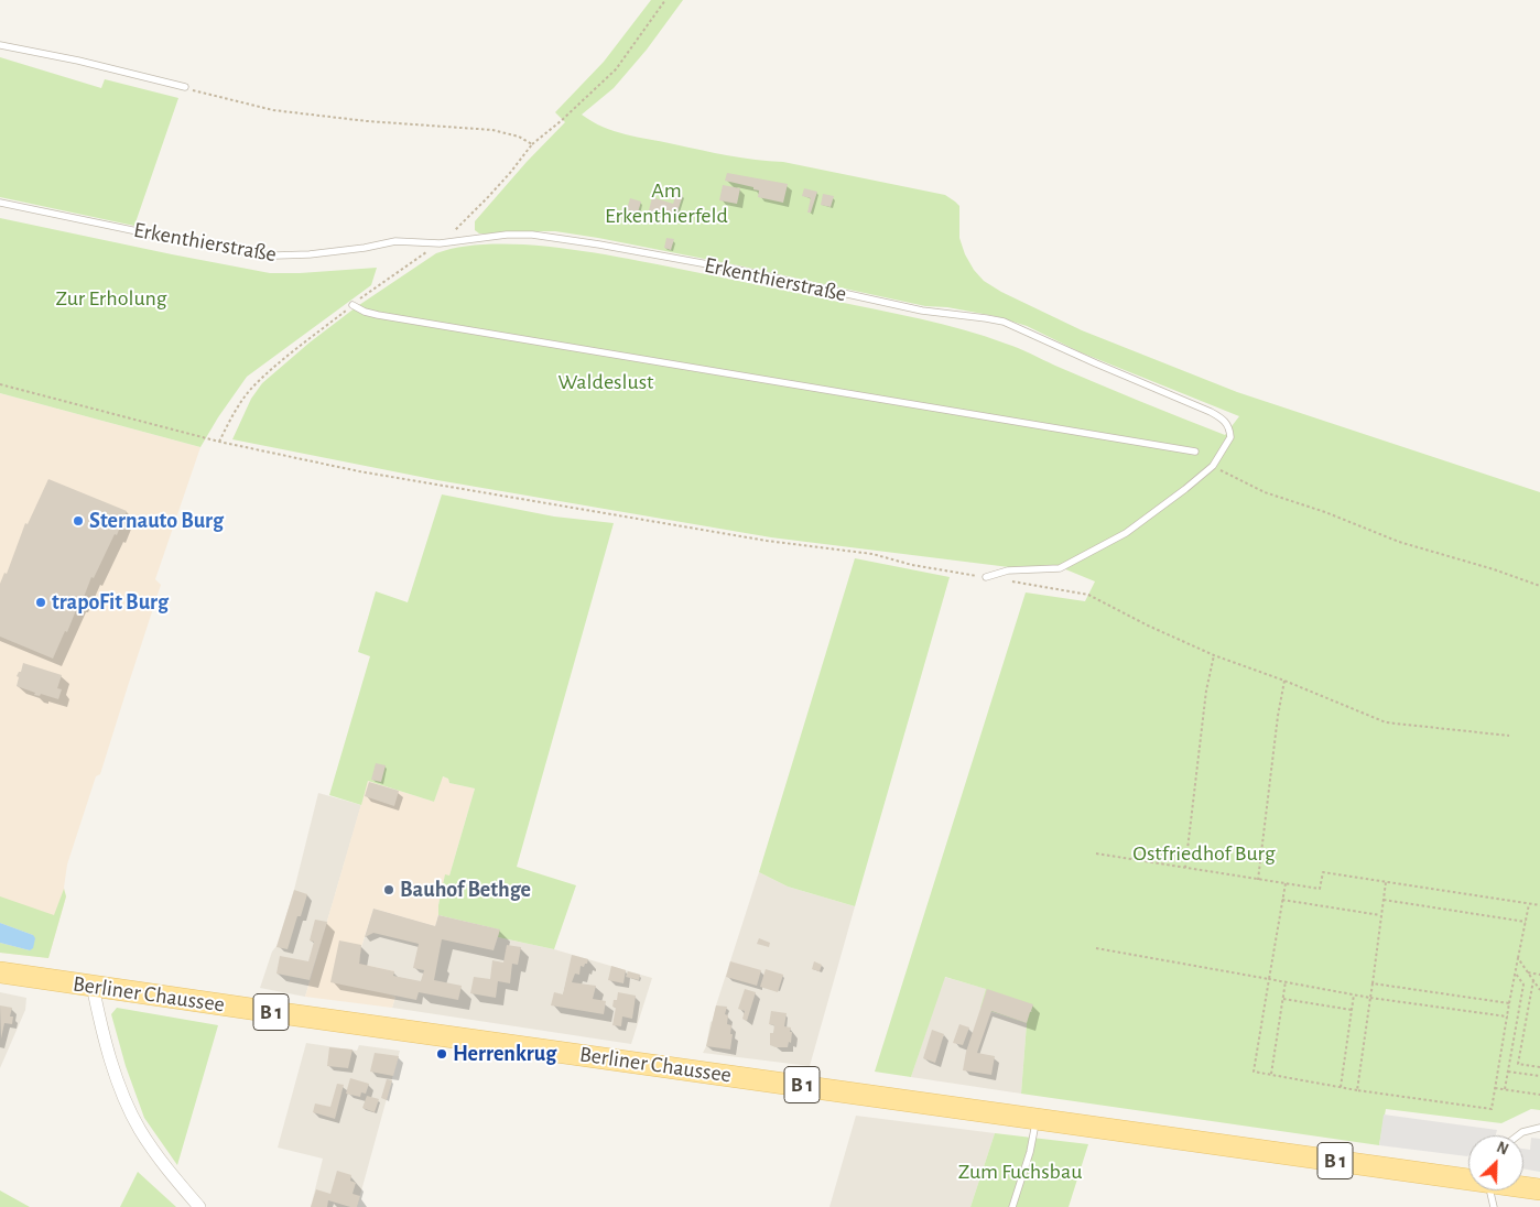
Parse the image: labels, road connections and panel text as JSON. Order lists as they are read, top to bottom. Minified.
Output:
{"streets":{"main road":["Berliner Chaussee","B 1"],"lane":["Erkenthierstraße"]},"parks":["Am Erkenthierfeld","Zur Erholung","Waldeslust","Ostfriedhof Burg","Zum Fuchsbau"],"places":["Sternauto Burg","trapoFit Burg","Bauhof Bethge","Herrenkrug"],"north":"top right"}
